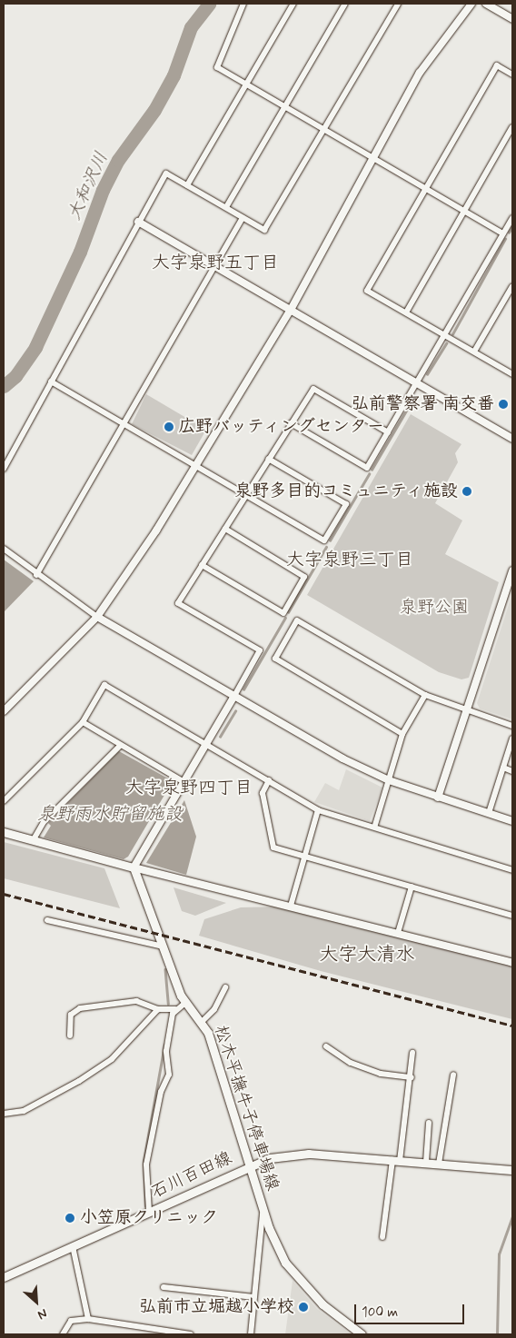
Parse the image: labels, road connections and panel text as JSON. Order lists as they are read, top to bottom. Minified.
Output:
{"streets":{"main road":["松木平撫牛子停車場線","石川百田線"]},"crossings":[["松木平撫牛子停車場線","石川百田線"]],"districts":["大字泉野五丁目","大字泉野三丁目","大字泉野四丁目","大字大清水"],"water":["大和沢川","泉野雨水貯留施設"],"parks":["泉野公園"],"places":["弘前警察署 南交番","広野バッティングセンター","泉野多目的コミュニティ施設","小笠原クリニック","弘前市立堀越小学校"],"scale_bar":"100 m","north":"bottom right"}
